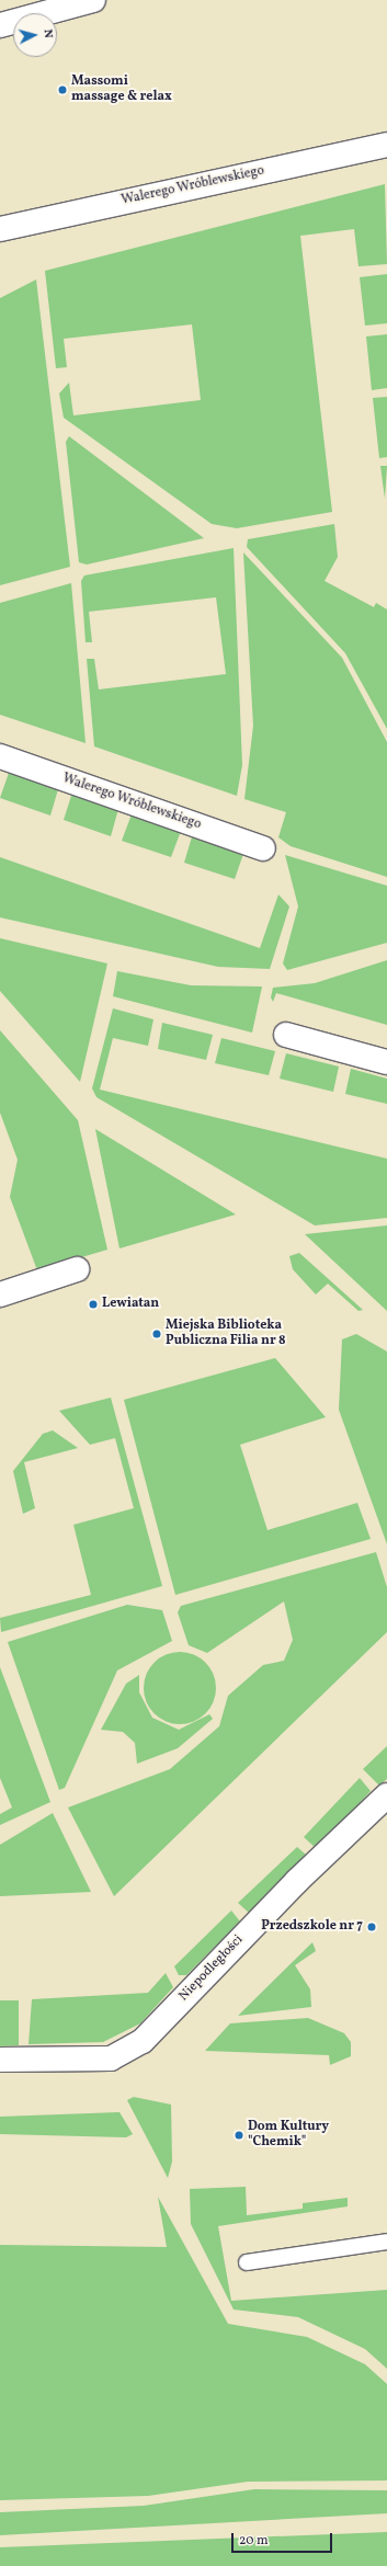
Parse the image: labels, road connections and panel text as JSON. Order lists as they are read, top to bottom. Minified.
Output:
{"streets":{"street":["Walerego Wróblewskiego","Niepodległości"]},"places":["Massomi massage & relax","Lewiatan","Miejska Biblioteka Publiczna Filia nr 8","Przedszkole nr 7","Dom Kultury \"Chemik\""],"scale_bar":"20 m","north":"right"}
